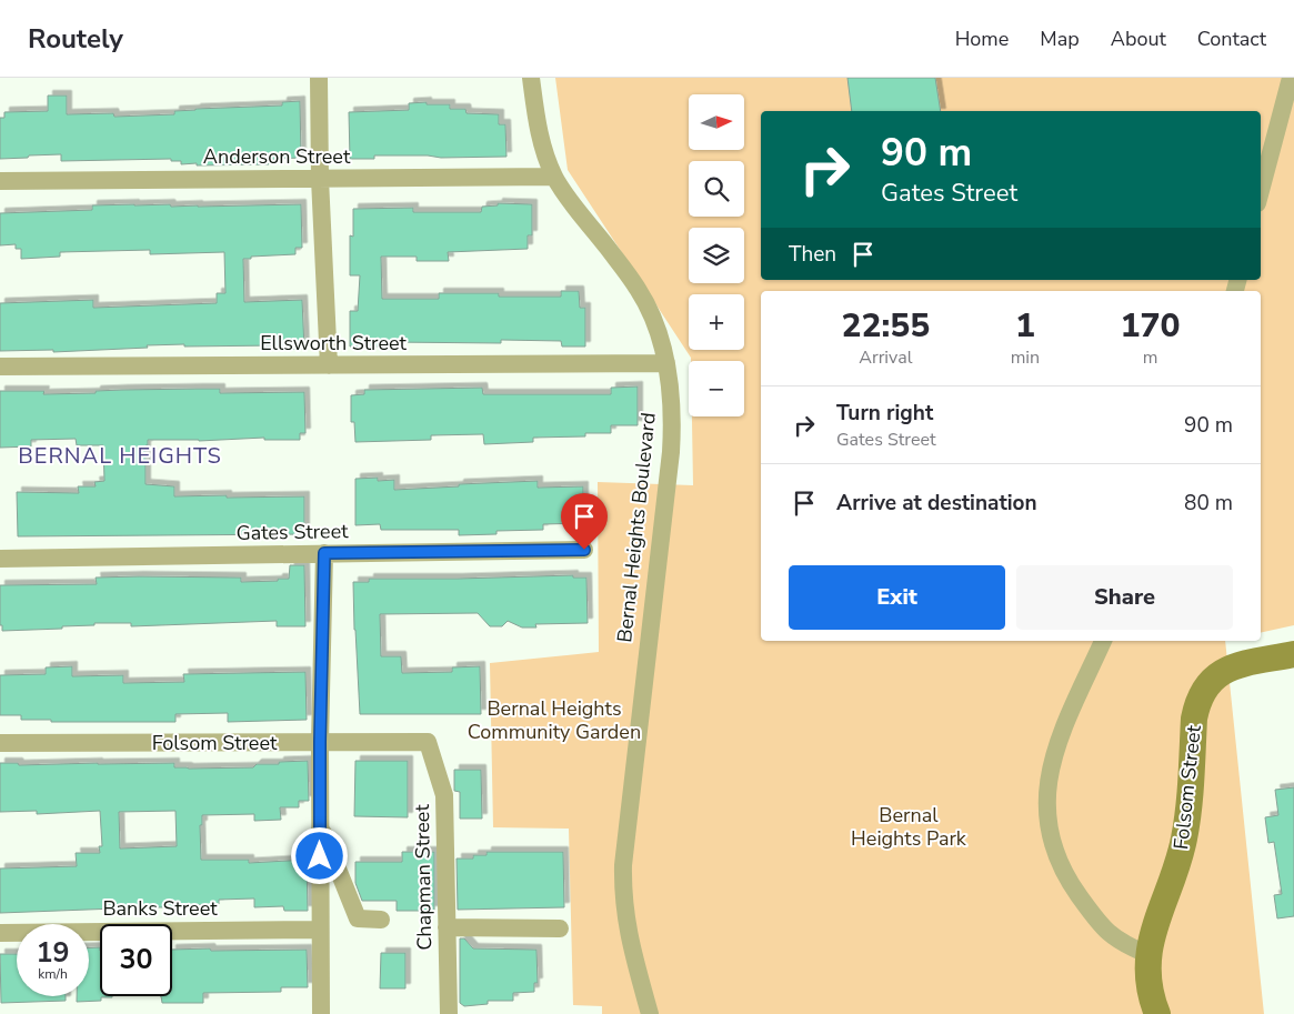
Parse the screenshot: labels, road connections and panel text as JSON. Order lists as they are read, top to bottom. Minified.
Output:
{"streets":{"street":["Anderson Street","Ellsworth Street","Bernal Heights Boulevard","Gates Street","Folsom Street","Chapman Street","Banks Street"]},"crossings":[["Anderson Street","Bernal Heights Boulevard"],["Ellsworth Street","Bernal Heights Boulevard"],["Folsom Street","Chapman Street"]],"districts":["BERNAL HEIGHTS"],"parks":["Bernal Heights Community Garden","Bernal Heights Park"],"north":"right","page":{"header":"Routely","nav":["Home","Map","About","Contact"],"map_buttons":["+","−"],"turn":["90 m","Gates Street"],"then":"Then","eta":["22:55","Arrival","1","min","170","m"],"list":[{"name":"Turn right","note":"Gates Street","value":"90 m"},{"name":"Arrive at destination","value":"80 m"}],"buttons":["Exit","Share"],"speed":"19 km/h","limit":"30"}}
